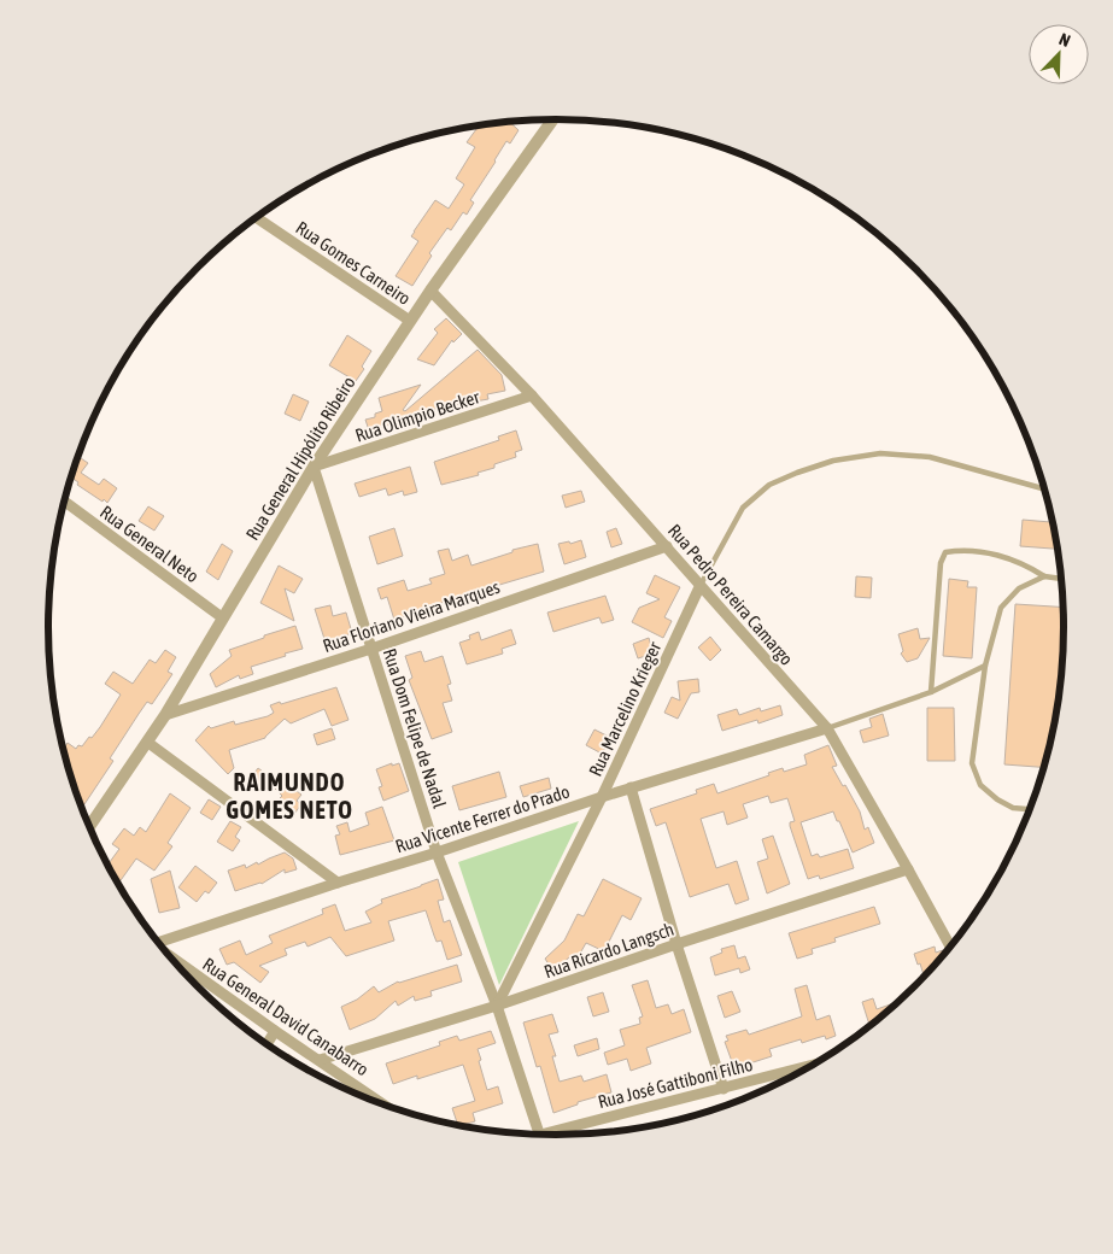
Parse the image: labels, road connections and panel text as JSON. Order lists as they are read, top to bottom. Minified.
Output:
{"streets":{"street":["Rua Gomes Carneiro","Rua Olimpio Becker","Rua General Hipólito Ribeiro","Rua General Neto","Rua Pedro Pereira Camargo","Rua Floriano Vieira Marques","Rua Marcelino Krieger","Rua Dom Felipe de Nadal","Rua Vicente Ferrer do Prado","Rua Ricardo Langsch","Rua General David Canabarro","Rua José Gattiboni Filho"]},"crossings":[["Rua Gomes Carneiro","Rua General Hipólito Ribeiro"],["Rua Olimpio Becker","Rua General Hipólito Ribeiro"],["Rua Olimpio Becker","Rua Pedro Pereira Camargo"],["Rua Olimpio Becker","Rua Dom Felipe de Nadal"],["Rua General Hipólito Ribeiro","Rua General Neto"],["Rua General Hipólito Ribeiro","Rua Pedro Pereira Camargo"],["Rua General Hipólito Ribeiro","Rua Floriano Vieira Marques"],["Rua General Hipólito Ribeiro","Rua Dom Felipe de Nadal"],["Rua Pedro Pereira Camargo","Rua Floriano Vieira Marques"],["Rua Pedro Pereira Camargo","Rua Marcelino Krieger"],["Rua Pedro Pereira Camargo","Rua Vicente Ferrer do Prado"],["Rua Pedro Pereira Camargo","Rua Ricardo Langsch"],["Rua Floriano Vieira Marques","Rua Dom Felipe de Nadal"],["Rua Marcelino Krieger","Rua Dom Felipe de Nadal"],["Rua Marcelino Krieger","Rua Vicente Ferrer do Prado"],["Rua Marcelino Krieger","Rua Ricardo Langsch"],["Rua Dom Felipe de Nadal","Rua Vicente Ferrer do Prado"],["Rua Dom Felipe de Nadal","Rua Ricardo Langsch"],["Rua Dom Felipe de Nadal","Rua José Gattiboni Filho"],["Rua Ricardo Langsch","Rua General David Canabarro"]],"districts":["RAIMUNDO GOMES NETO"],"north":"top right"}
